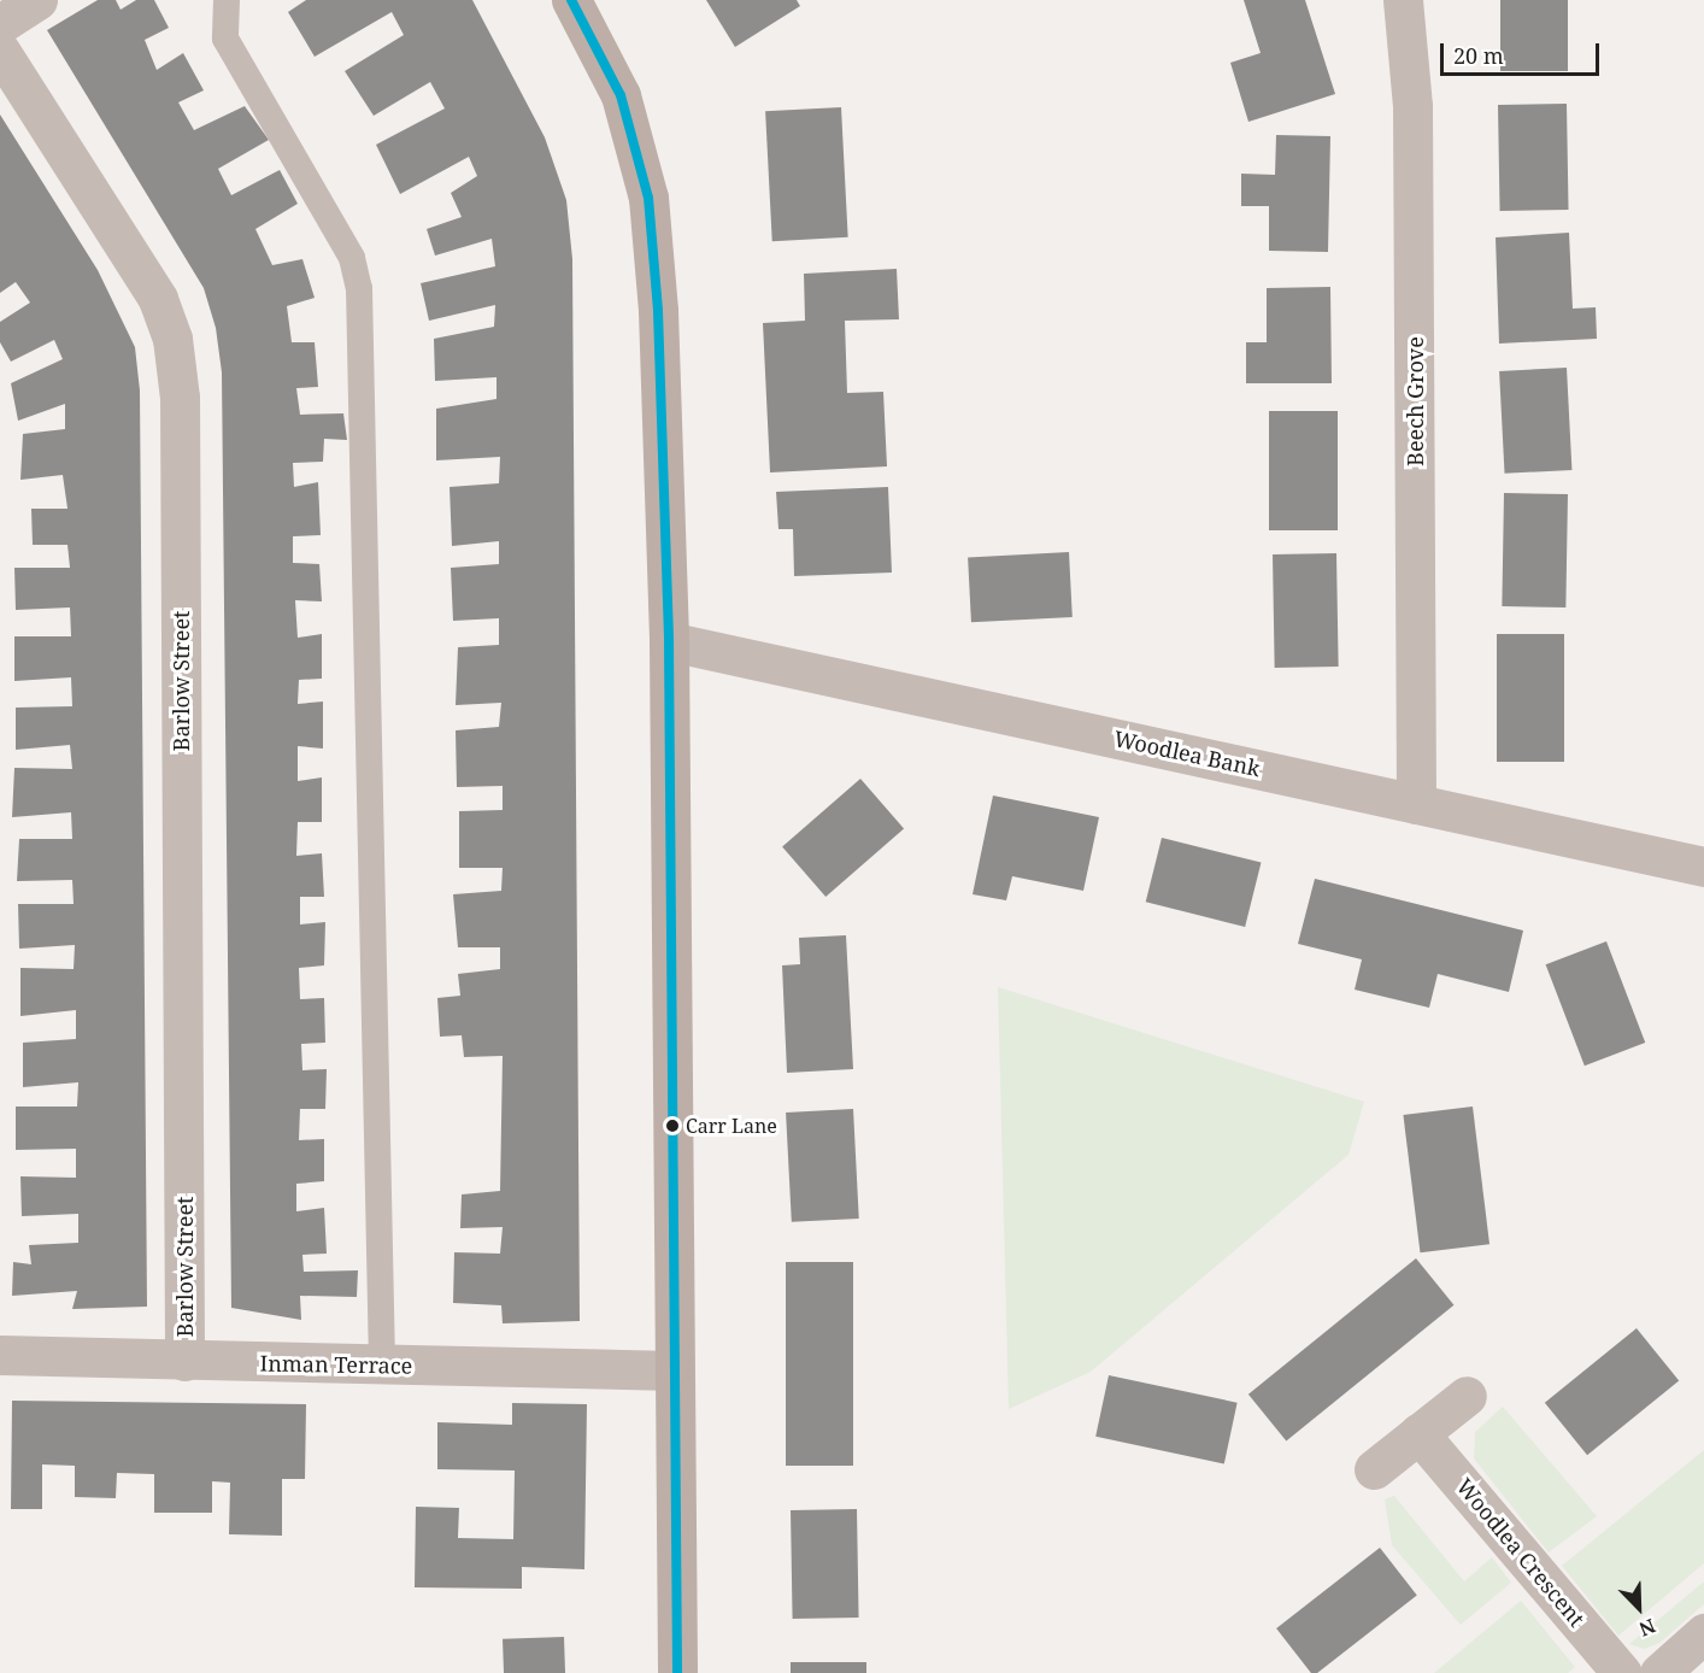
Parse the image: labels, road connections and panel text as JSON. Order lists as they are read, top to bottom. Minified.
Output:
{"streets":{"street":["Beech Grove","Barlow Street","Woodlea Bank","Inman Terrace","Woodlea Crescent"]},"crossings":[["Beech Grove","Woodlea Bank"],["Barlow Street","Inman Terrace"]],"places":["Carr Lane"],"scale_bar":"20 m","north":"bottom right"}
